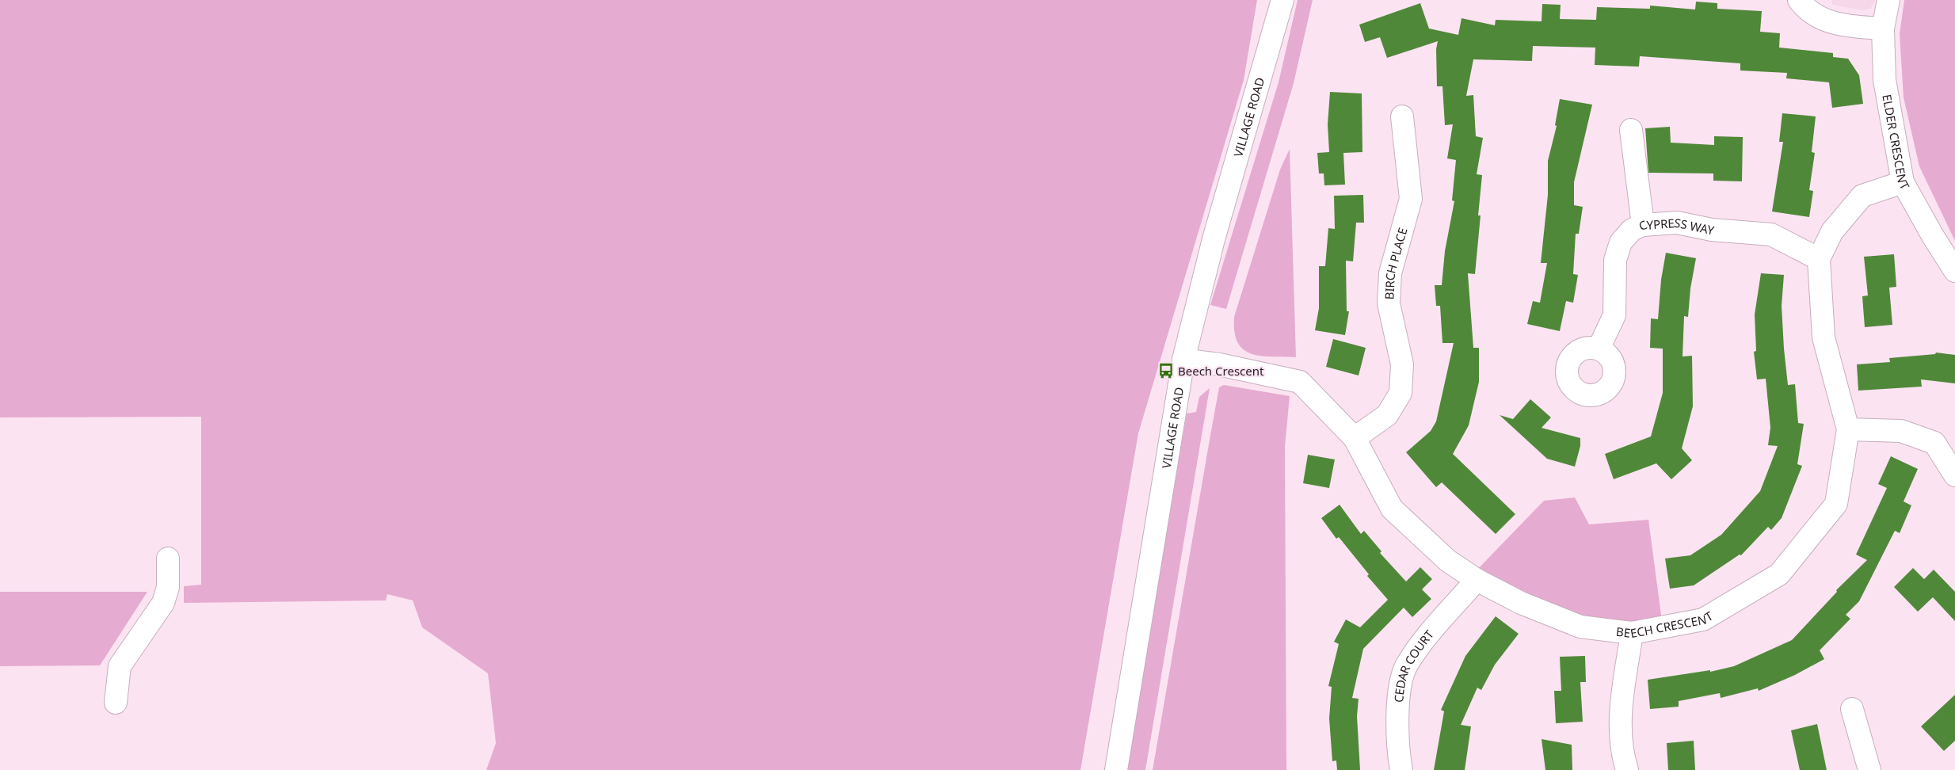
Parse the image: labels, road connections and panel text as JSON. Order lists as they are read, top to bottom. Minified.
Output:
{"streets":{"street":["VILLAGE ROAD","ELDER CRESCENT","CYPRESS WAY","BIRCH PLACE","BEECH CRESCENT","CEDAR COURT"]},"crossings":[["VILLAGE ROAD","BEECH CRESCENT"],["ELDER CRESCENT","BEECH CRESCENT"],["CYPRESS WAY","BEECH CRESCENT"],["BIRCH PLACE","BEECH CRESCENT"],["BEECH CRESCENT","CEDAR COURT"]],"places":{"bus stop":["Beech Crescent"]}}
